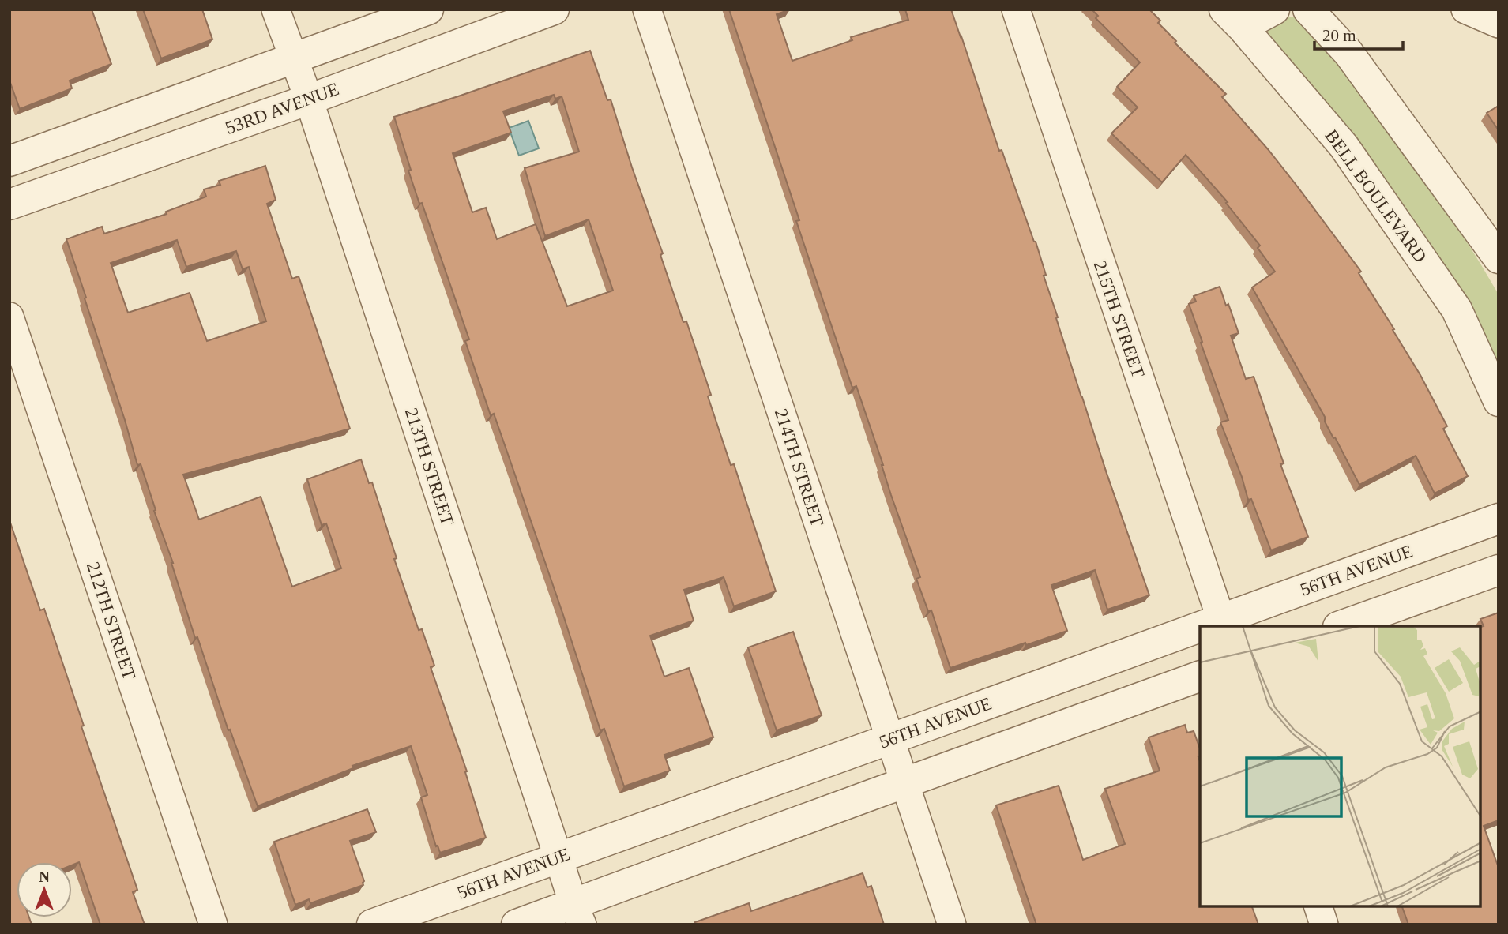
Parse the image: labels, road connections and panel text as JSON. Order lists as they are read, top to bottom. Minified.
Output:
{"streets":{"street":["53RD AVENUE","BELL BOULEVARD","215TH STREET","213TH STREET","214TH STREET","56TH AVENUE","212TH STREET"]},"crossings":[["53RD AVENUE","213TH STREET"],["215TH STREET","56TH AVENUE"],["213TH STREET","56TH AVENUE"],["214TH STREET","56TH AVENUE"]],"scale_bar":"20 m","north":"top"}
